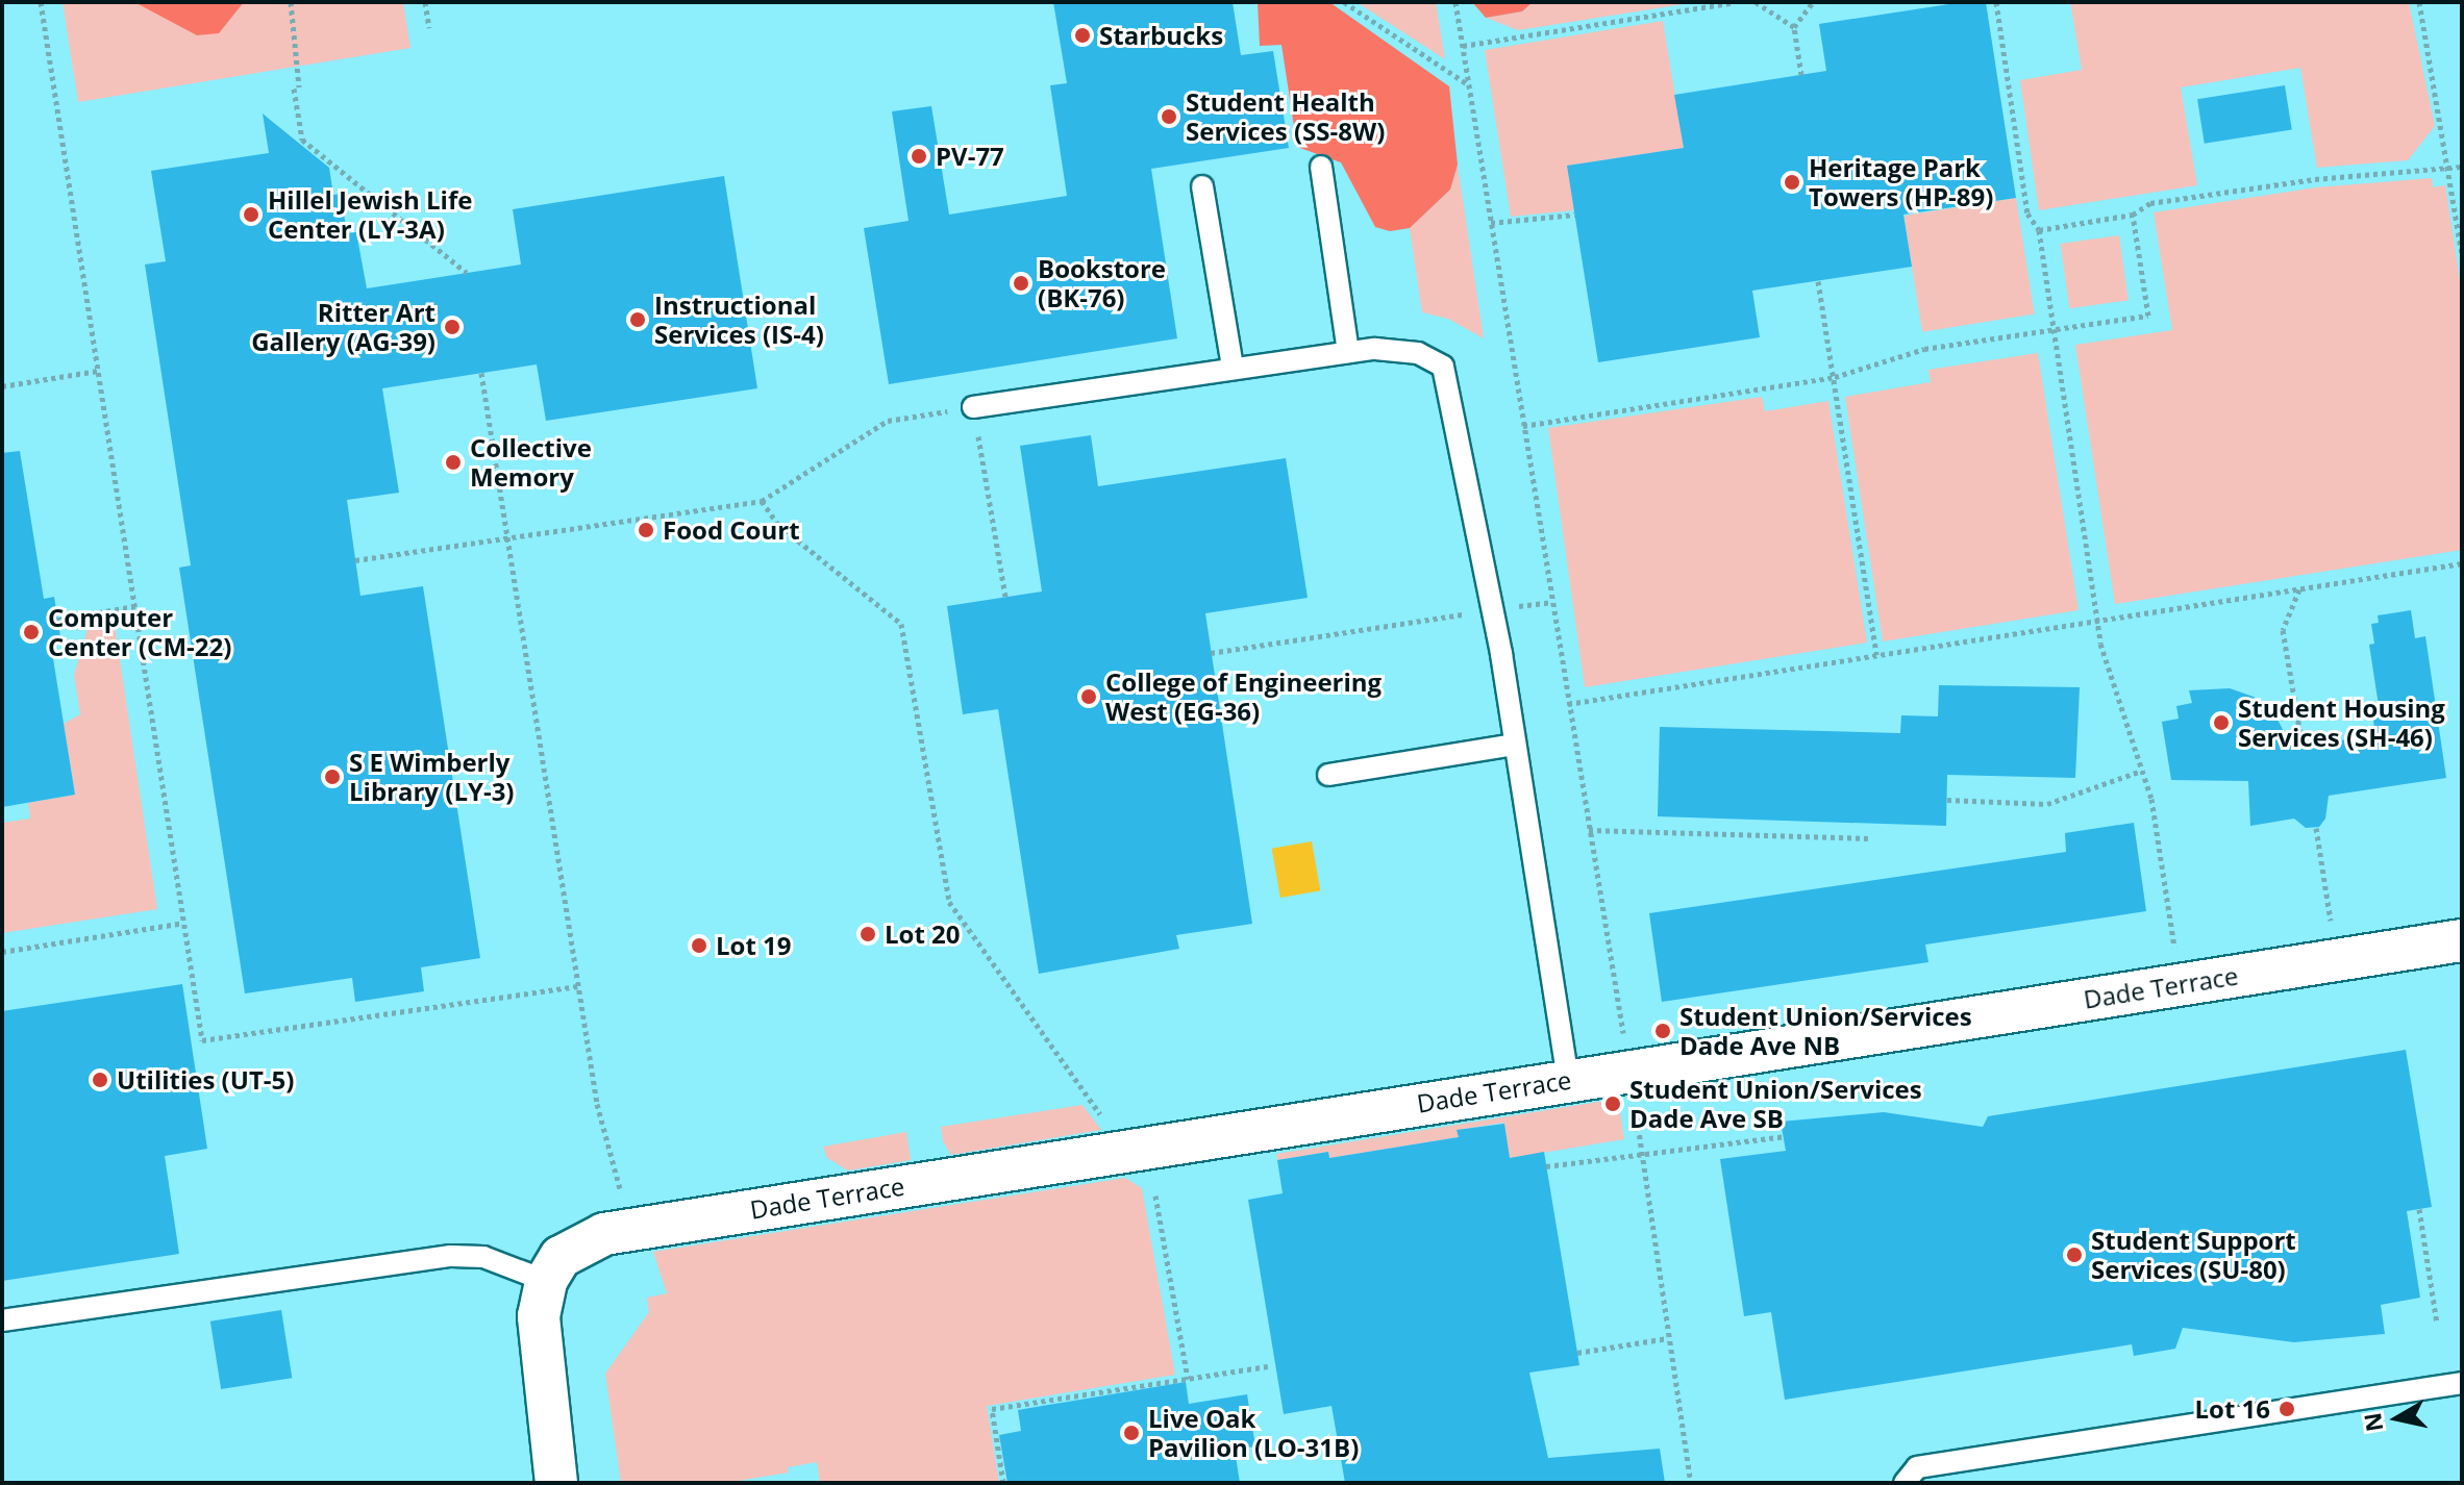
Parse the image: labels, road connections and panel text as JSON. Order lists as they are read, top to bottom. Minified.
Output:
{"streets":{"street":["Dade Terrace"]},"places":["Starbucks","Student Health Services (SS-8W)","PV-77","Heritage Park Towers (HP-89)","Hillel Jewish Life Center (LY-3A)","Bookstore (BK-76)","Instructional Services (IS-4)","Ritter Art Gallery (AG-39)","Collective Memory","Food Court","Computer Center (CM-22)","College of Engineering West (EG-36)","Student Housing Services (SH-46)","S E Wimberly Library (LY-3)","Lot 20","Lot 19","Student Union/Services Dade Ave NB","Utilities (UT-5)","Student Union/Services Dade Ave SB","Student Support Services (SU-80)","Lot 16","Live Oak Pavilion (LO-31B)"],"north":"left"}
